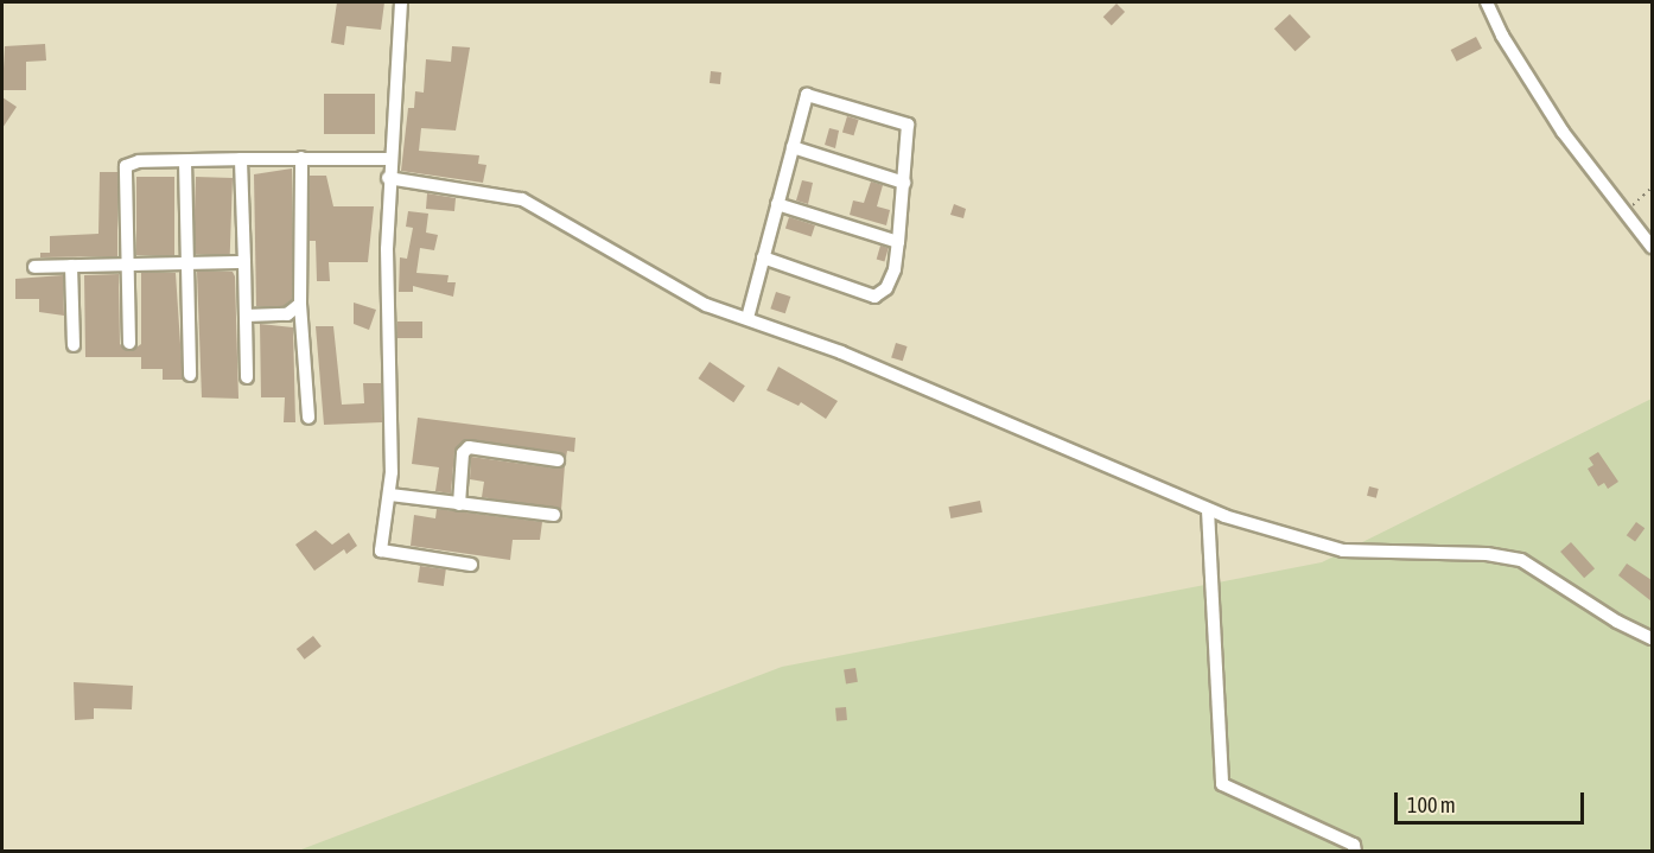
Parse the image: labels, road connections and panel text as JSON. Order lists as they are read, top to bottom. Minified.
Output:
{"scale_bar":"100 m"}
